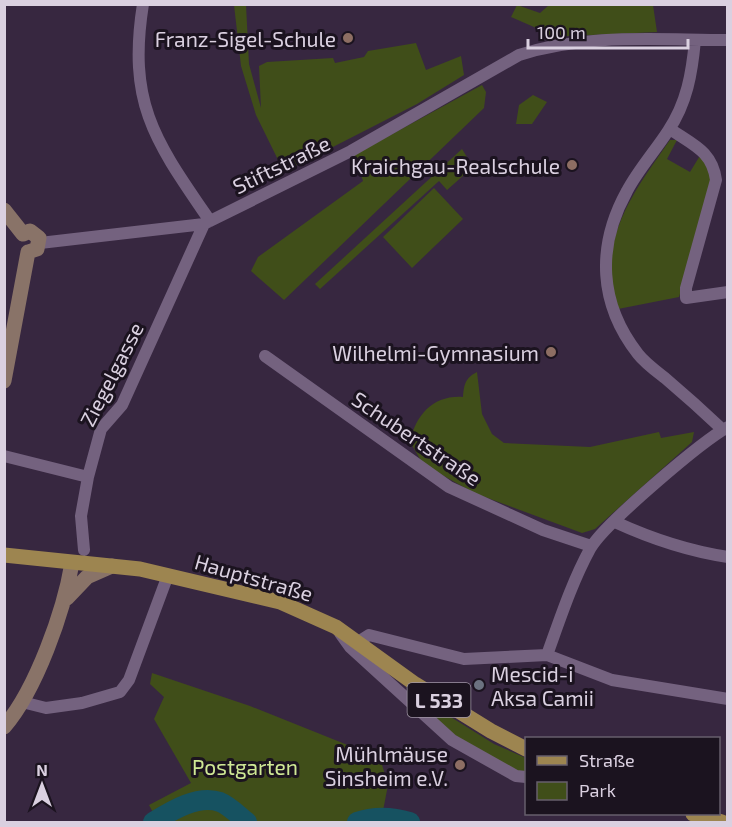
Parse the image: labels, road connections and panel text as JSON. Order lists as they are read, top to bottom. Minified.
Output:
{"streets":{"main road":["Hauptstraße","L 533"],"street":["Stiftstraße","Ziegelgasse","Schubertstraße"]},"crossings":[["Stiftstraße","Ziegelgasse"]],"parks":["Postgarten"],"places":["Franz-Sigel-Schule","Kraichgau-Realschule","Wilhelmi-Gymnasium","Mescid-i Aksa Camii","Mühlmäuse Sinsheim e.V."],"legend":["Straße","Park"],"scale_bar":"100 m","north":"top"}
